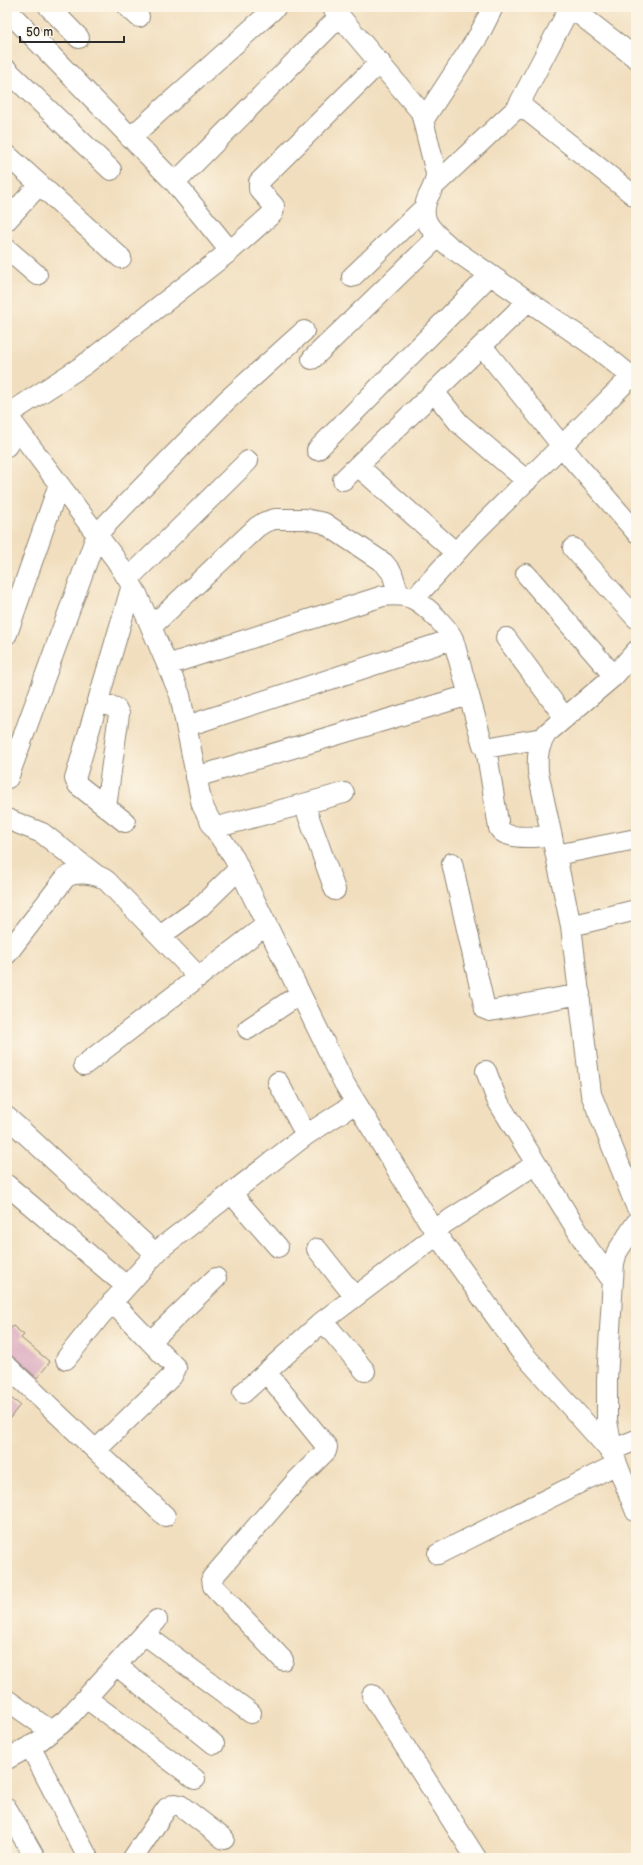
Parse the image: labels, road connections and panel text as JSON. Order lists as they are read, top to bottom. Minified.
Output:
{"scale_bar":"50 m"}
